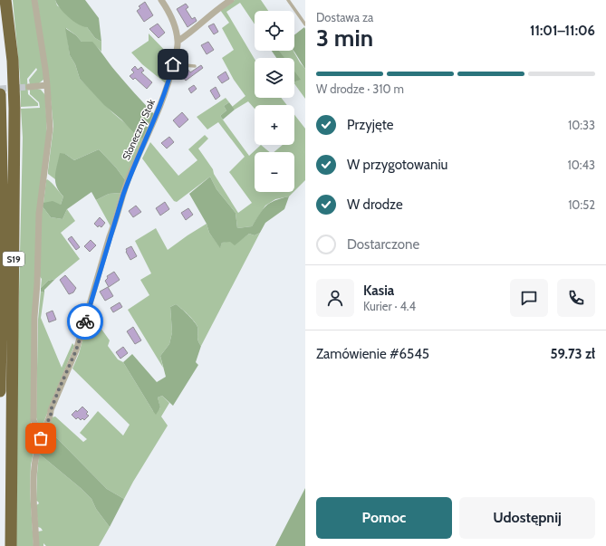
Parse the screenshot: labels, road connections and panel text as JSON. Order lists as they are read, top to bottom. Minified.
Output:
{"streets":{"highway":["S19"],"street":["Słoneczny Stok"]},"page":{"heading":["3 min","Dostawa za","11:01–11:06"],"panel":["Kasia","Kurier · 4.4","Zamówienie #6545","59.73 zł"],"map_buttons":["+","−"],"bar":"W drodze · 310 m","list":[["Przyjęte","10:33"],["W przygotowaniu","10:43"],["W drodze","10:52"],"Dostarczone"],"buttons":["Pomoc","Udostępnij"]}}
